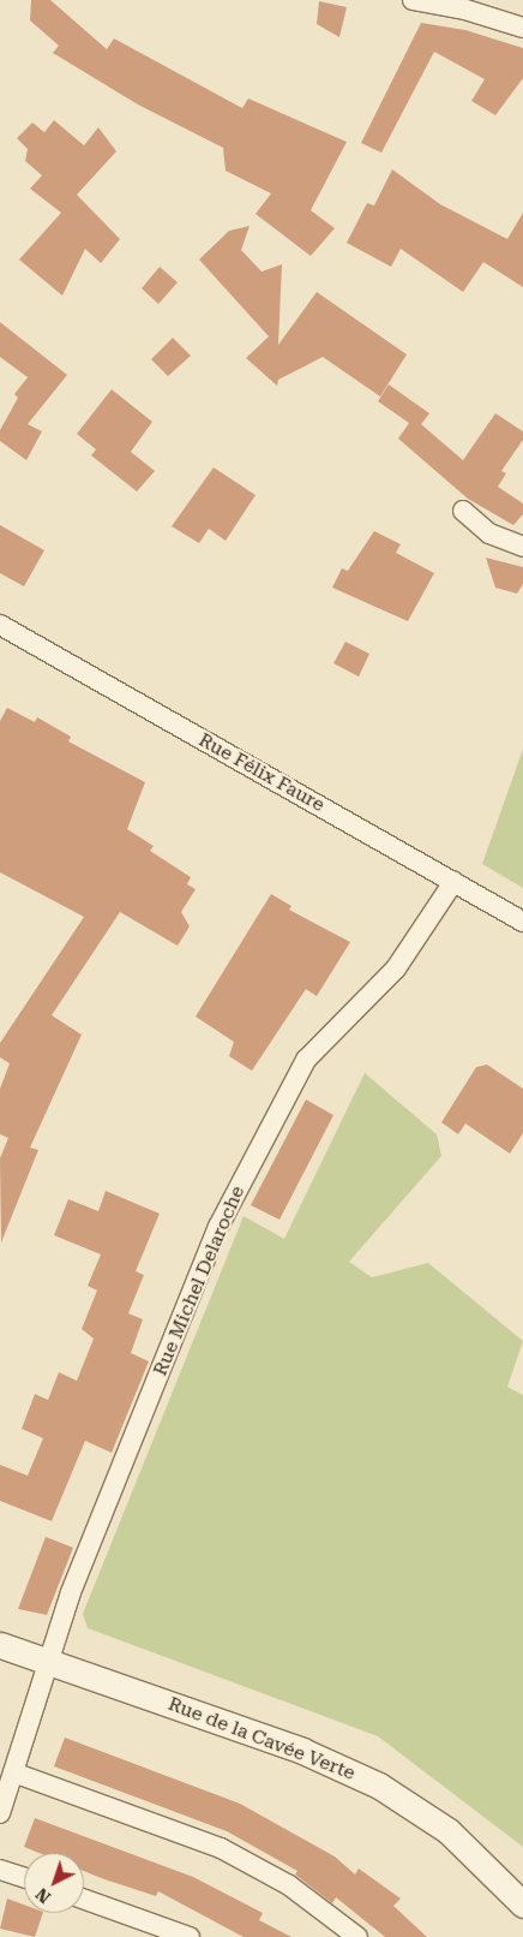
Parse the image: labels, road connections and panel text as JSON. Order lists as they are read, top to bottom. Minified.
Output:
{"streets":{"street":["Rue Félix Faure","Rue Michel Delaroche","Rue de la Cavée Verte"]},"crossings":[["Rue Félix Faure","Rue Michel Delaroche"],["Rue Michel Delaroche","Rue de la Cavée Verte"]],"north":"bottom left"}
